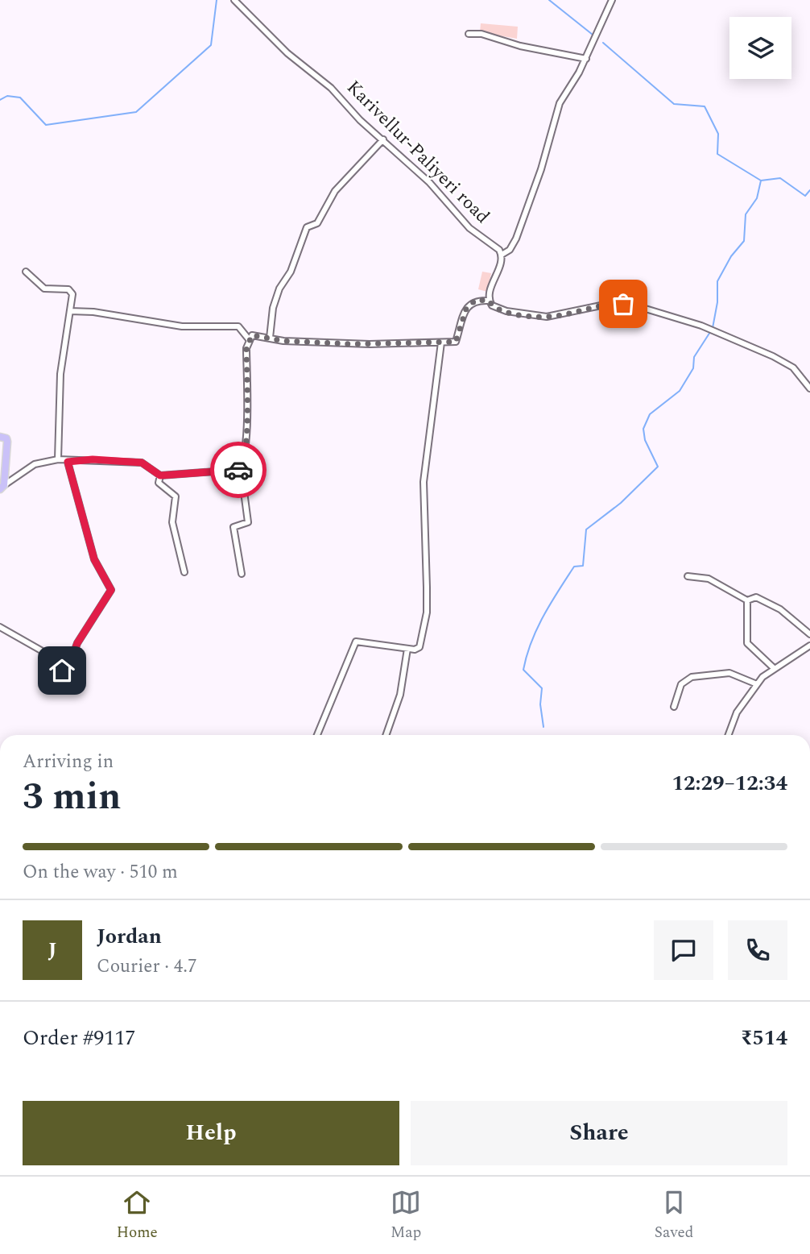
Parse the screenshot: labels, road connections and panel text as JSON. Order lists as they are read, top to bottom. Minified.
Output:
{"streets":{"street":["Karivellur-Paliyeri road"]},"page":{"heading":["3 min","Arriving in","12:29–12:34"],"panel":["Jordan","Courier · 4.7","Order #9117","₹514"],"bar":"On the way · 510 m","round":"J","buttons":["Help","Share"],"tabs":["Home","Map","Saved"]}}
